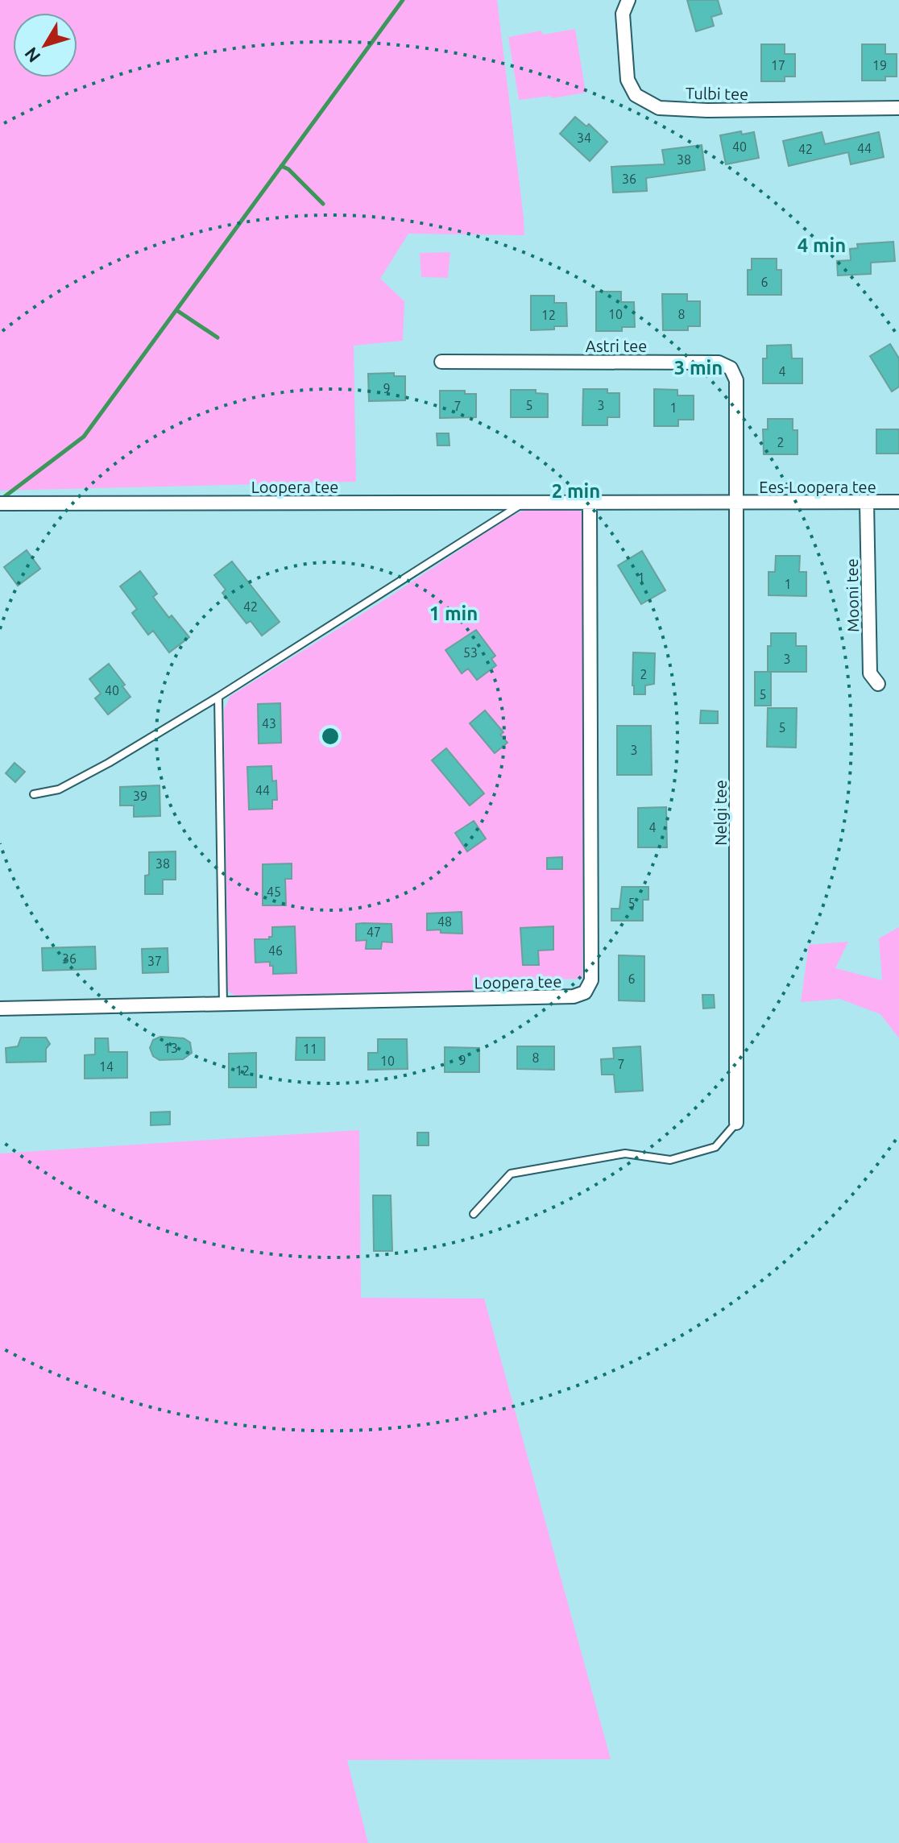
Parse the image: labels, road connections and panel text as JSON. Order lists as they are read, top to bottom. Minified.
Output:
{"streets":{"street":["Tulbi tee","Astri tee","Loopera tee","Ees-Loopera tee","Mooni tee","Nelgi tee"]},"crossings":[["Astri tee","Loopera tee"],["Astri tee","Ees-Loopera tee"],["Astri tee","Nelgi tee"],["Loopera tee","Ees-Loopera tee"],["Loopera tee","Nelgi tee"],["Ees-Loopera tee","Mooni tee"],["Ees-Loopera tee","Nelgi tee"]],"house_numbers":["17","19","34","40","44","42","38","36","6","10","8","12","4","9","5","3","7","1","2","1","1","42","53","3","2","40","5","43","5","3","44","39","4","38","45","5","48","47","46","36","37","6","13","11","8","9","10","7","14","12"],"north":"bottom left","rings":["4 min","3 min","2 min","1 min"]}
